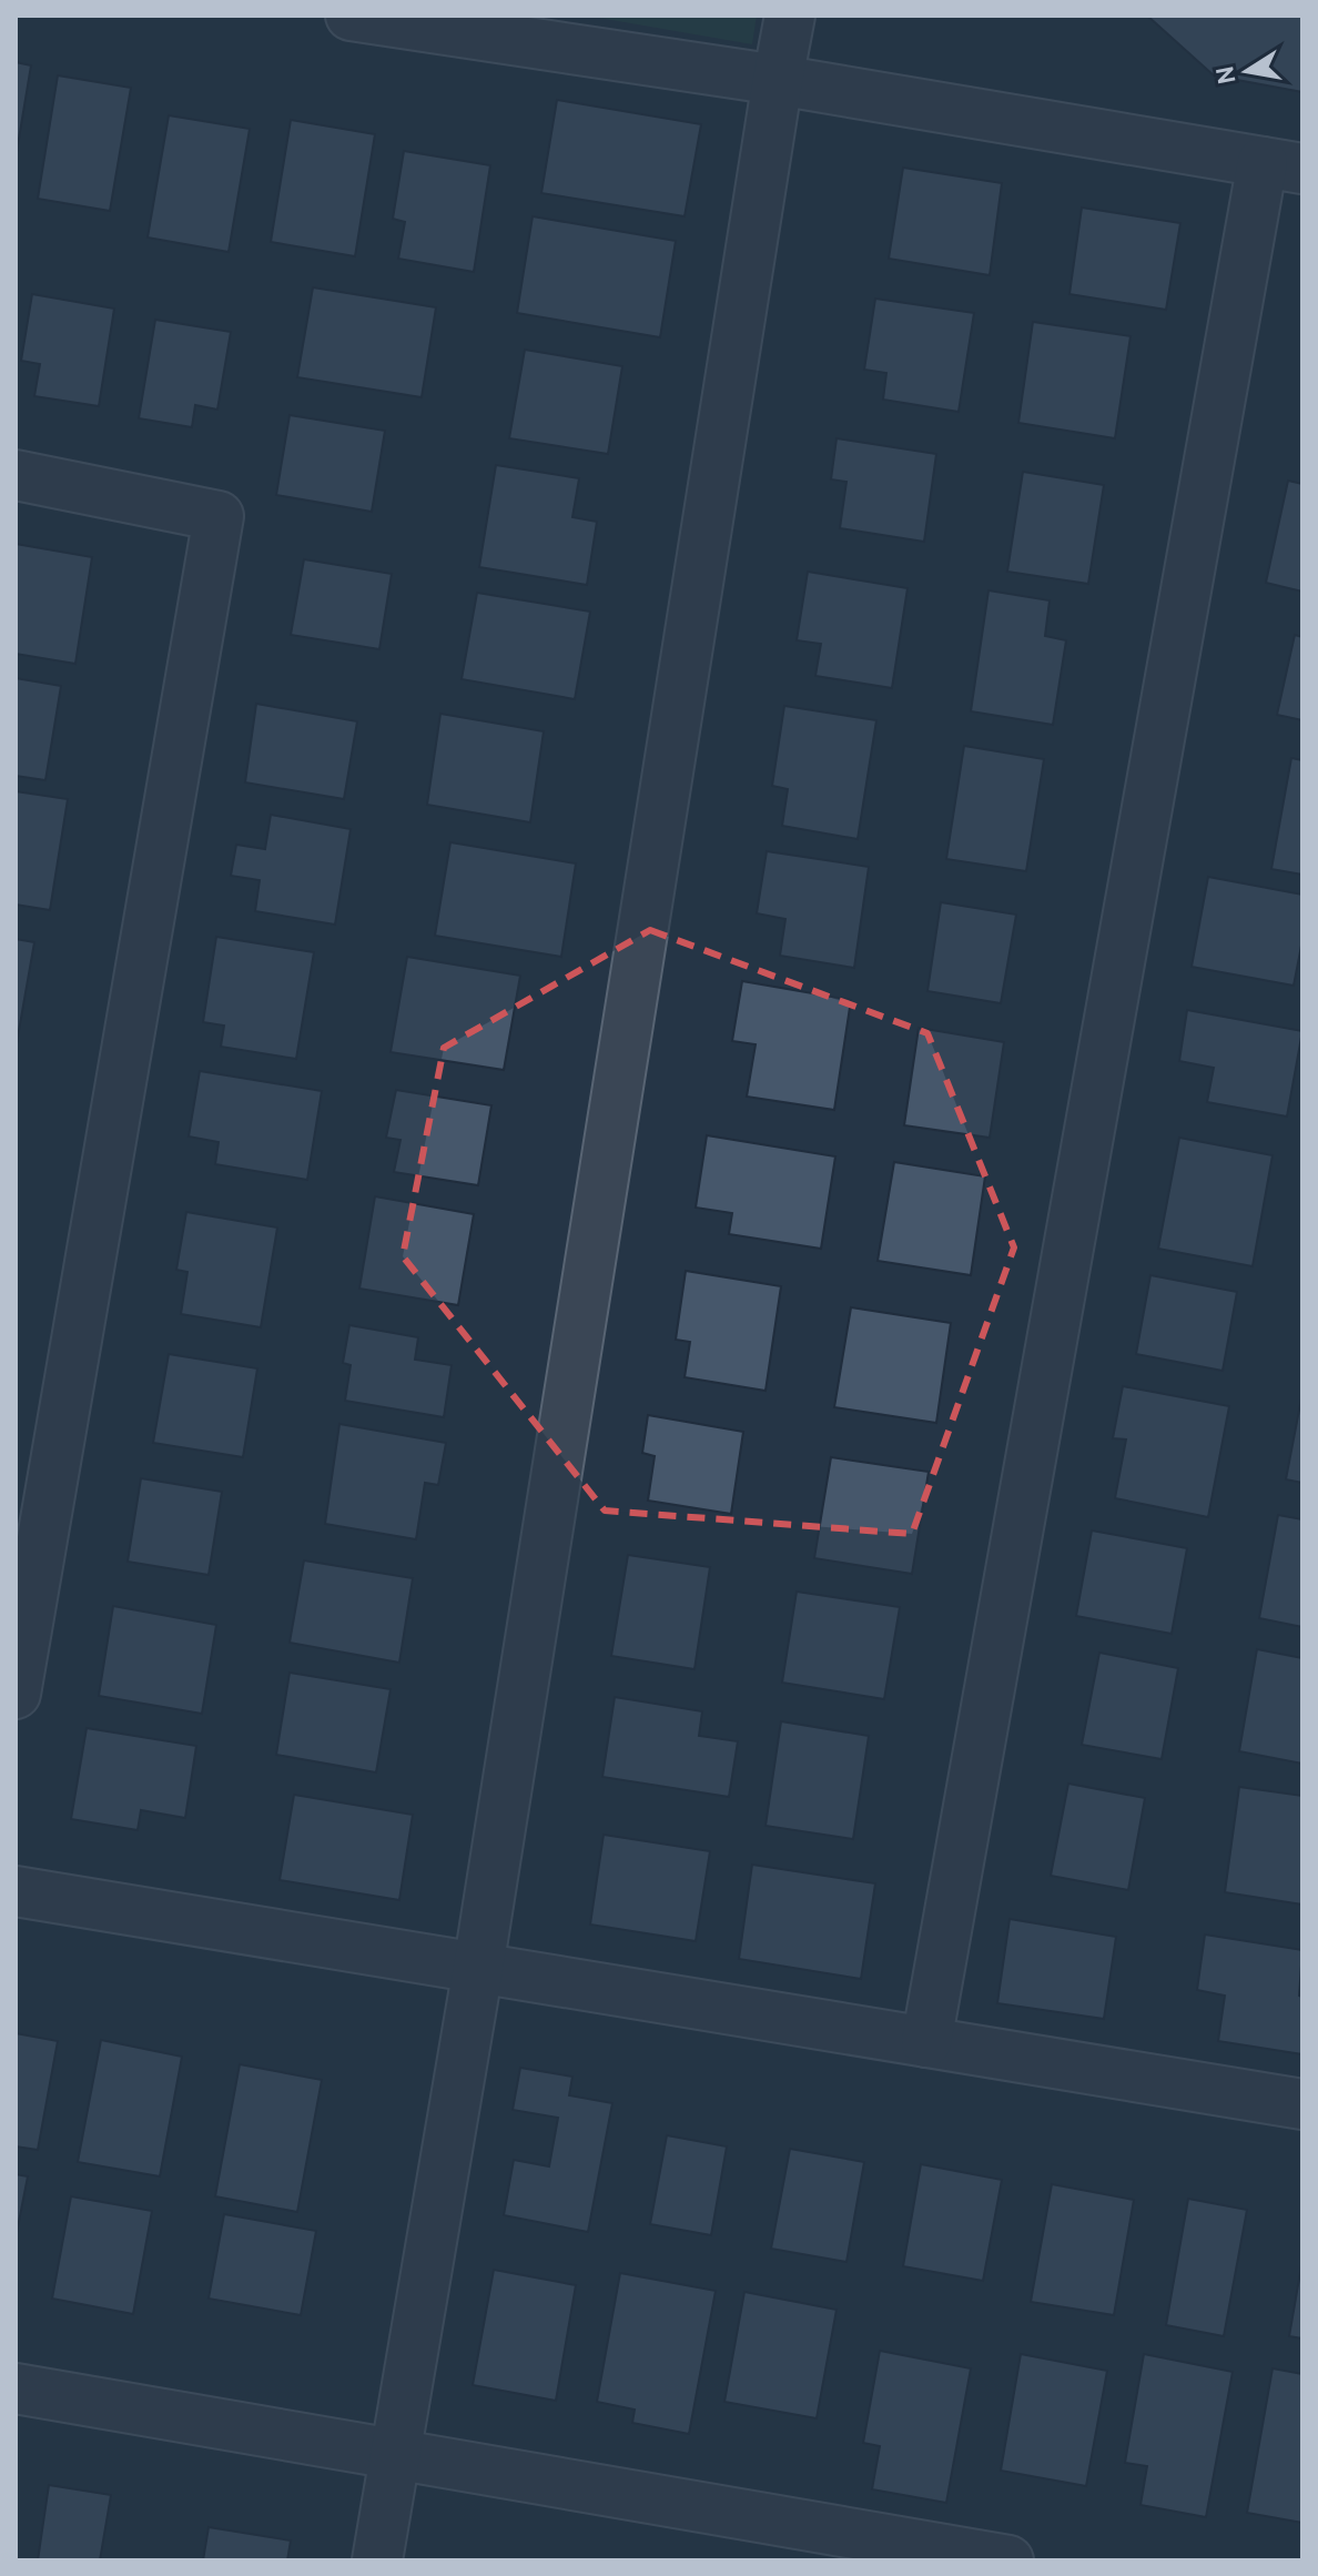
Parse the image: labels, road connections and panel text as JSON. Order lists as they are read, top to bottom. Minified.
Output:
{"north":"left"}
